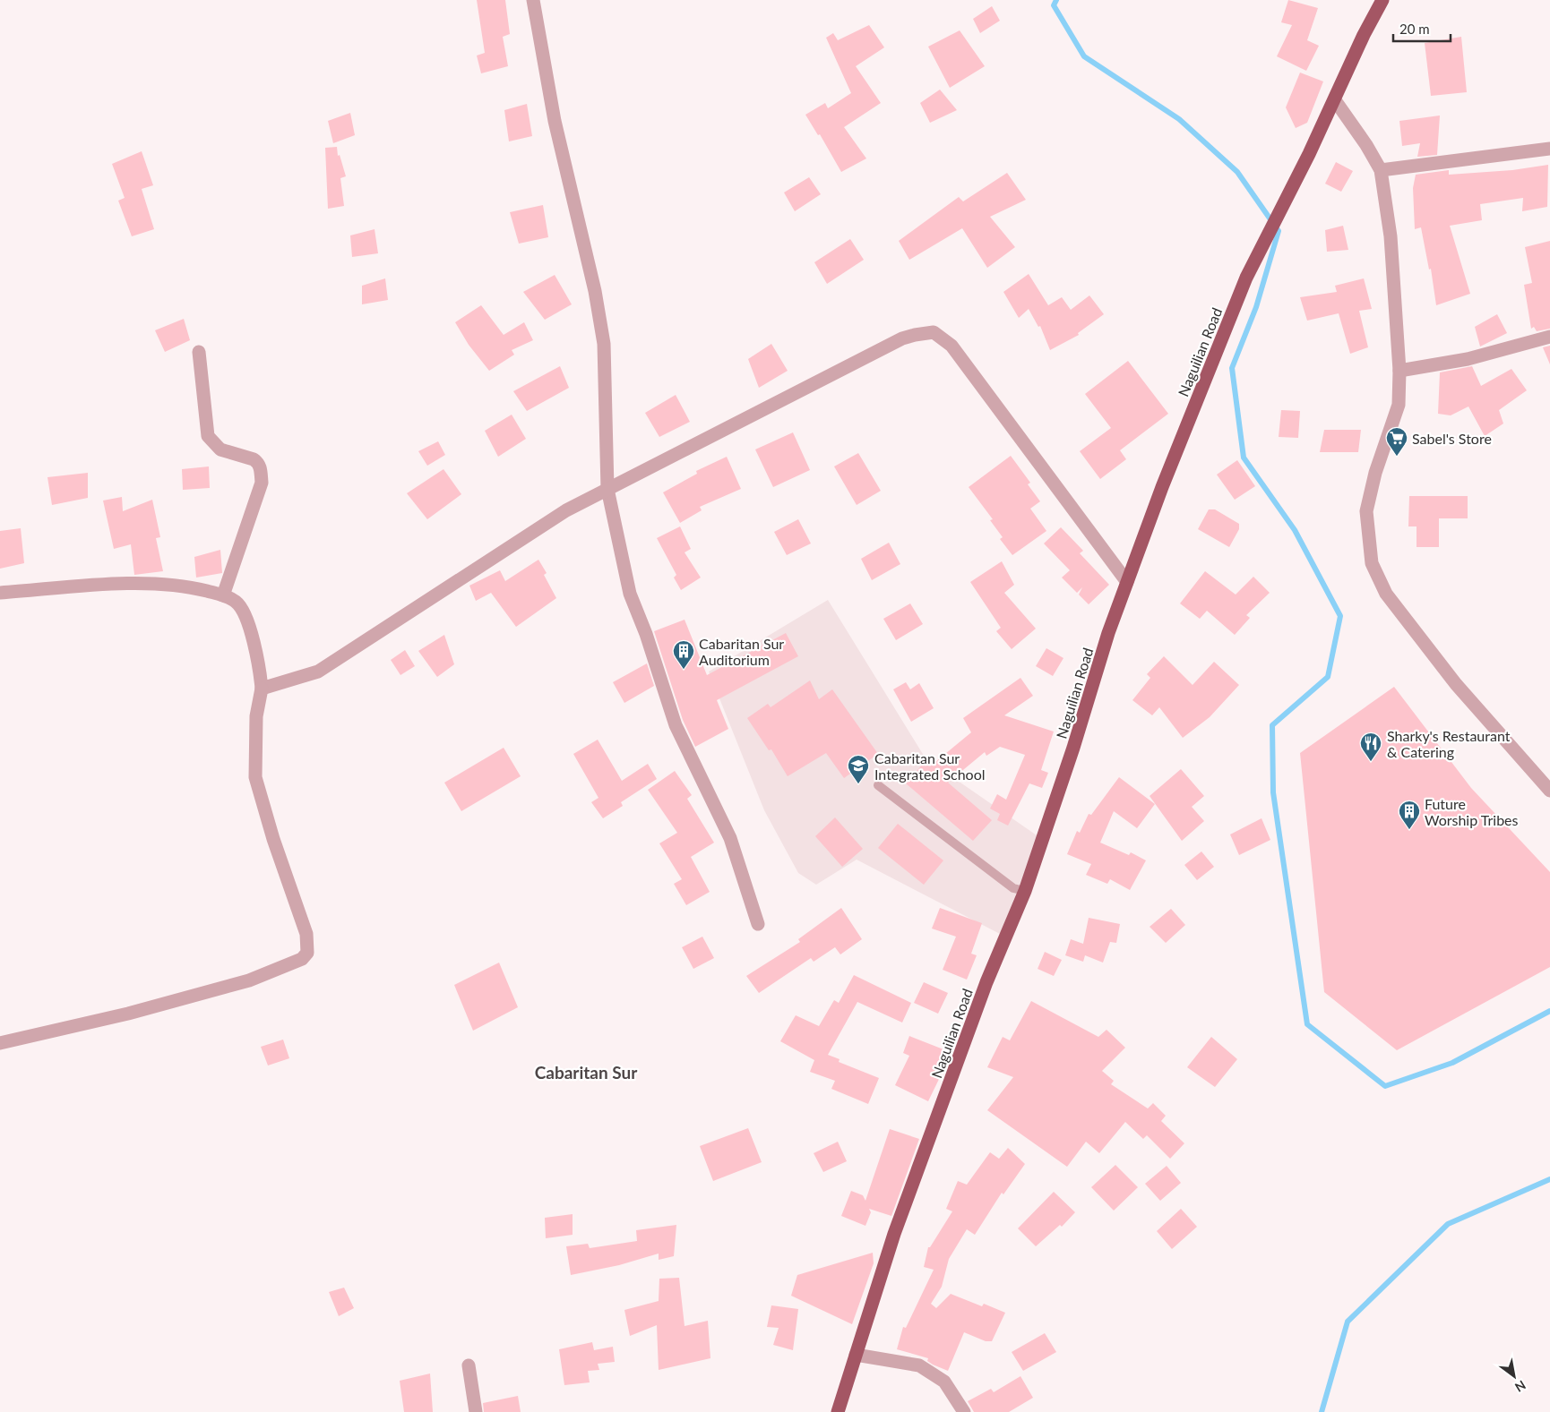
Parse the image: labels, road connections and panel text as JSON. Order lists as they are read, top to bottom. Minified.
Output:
{"streets":{"highway":["Naguilian Road"]},"districts":["Cabaritan Sur"],"places":{"supermarket":["Sabel's Store"],"building":["Cabaritan Sur Auditorium","Future Worship Tribes"],"restaurant":["Sharky's Restaurant & Catering"],"school or university":["Cabaritan Sur Integrated School"]},"scale_bar":"20 m","north":"bottom right"}
